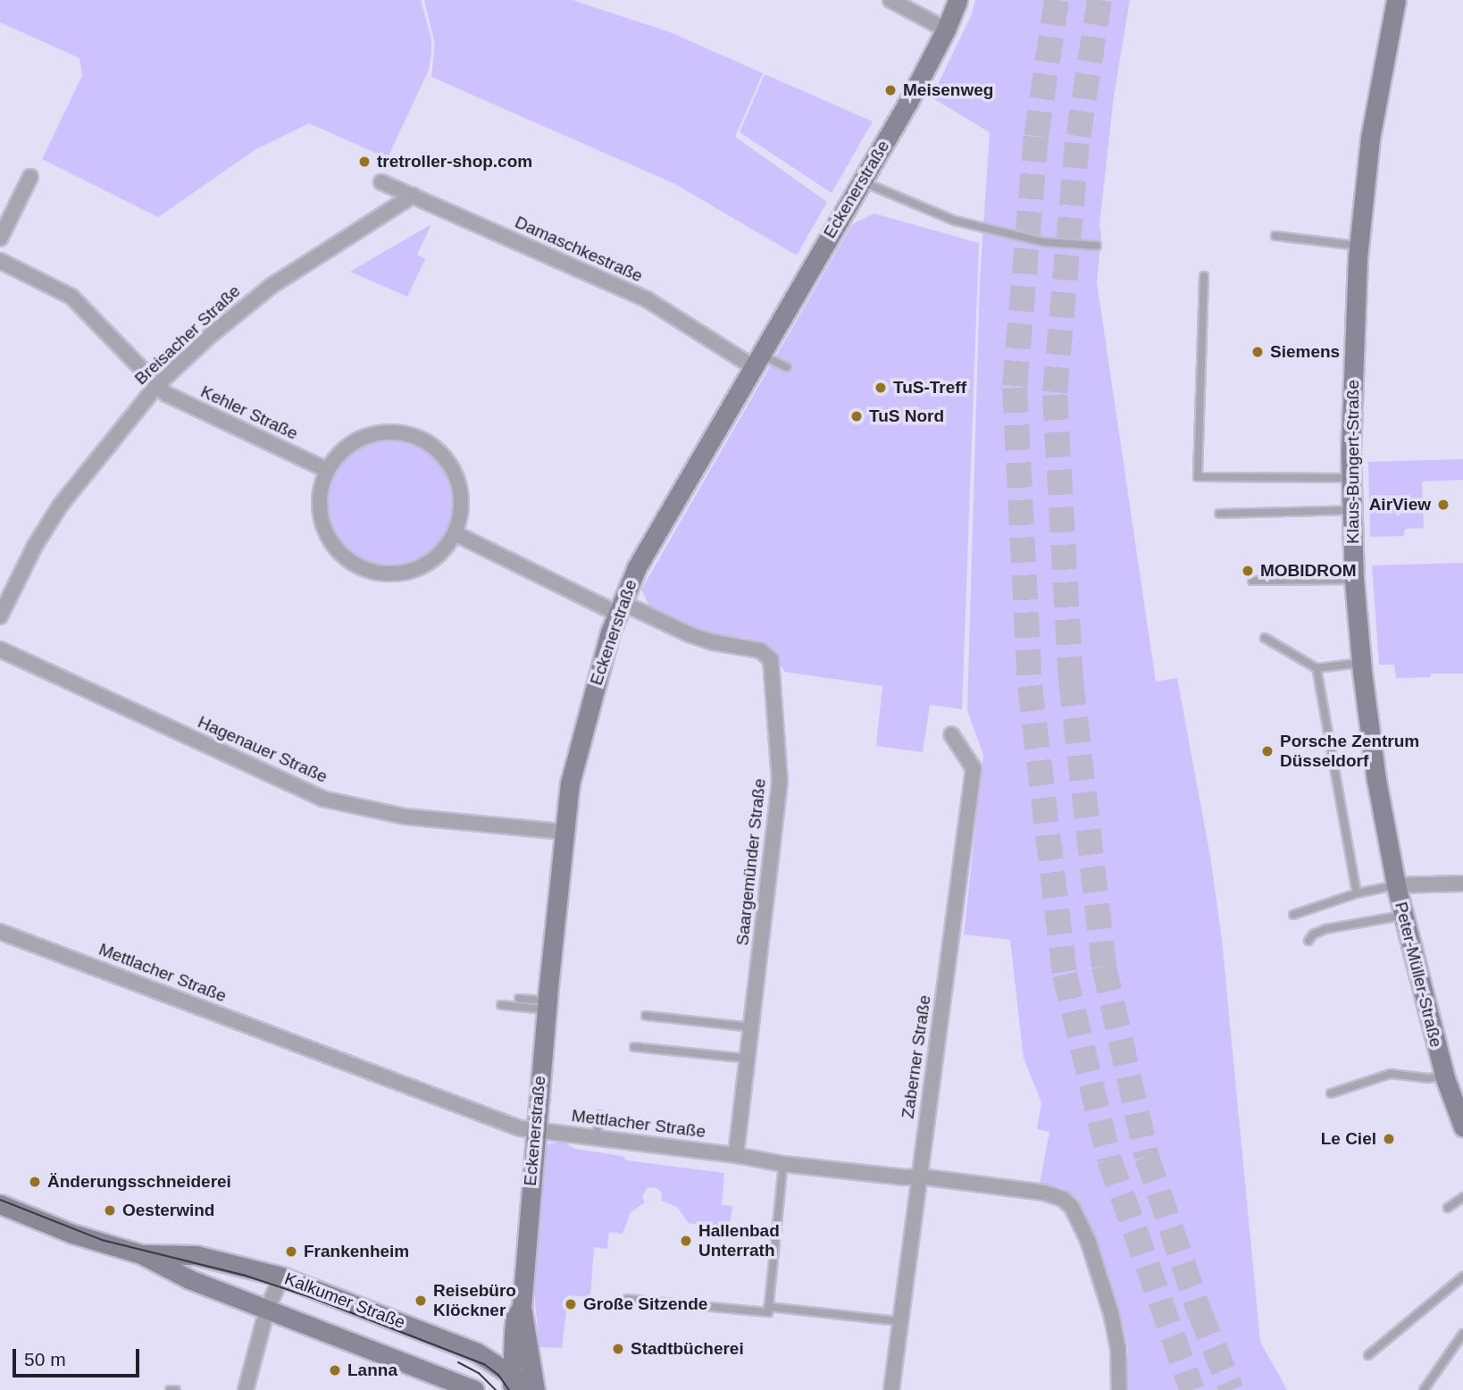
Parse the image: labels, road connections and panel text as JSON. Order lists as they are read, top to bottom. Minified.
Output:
{"streets":{"street":["Eckenerstraße","Damaschkestraße","Breisacher Straße","Kehler Straße","Klaus-Bungert-Straße","Hagenauer Straße","Saargemünder Straße","Mettlacher Straße","Peter-Müller-Straße","Zaberner Straße","Kalkumer Straße"]},"crossings":[["Eckenerstraße","Damaschkestraße"],["Eckenerstraße","Hagenauer Straße"],["Eckenerstraße","Saargemünder Straße"],["Eckenerstraße","Mettlacher Straße"],["Eckenerstraße","Kalkumer Straße"],["Damaschkestraße","Breisacher Straße"],["Breisacher Straße","Kehler Straße"],["Klaus-Bungert-Straße","Peter-Müller-Straße"],["Saargemünder Straße","Mettlacher Straße"],["Mettlacher Straße","Zaberner Straße"]],"places":["Meisenweg","tretroller-shop.com","Siemens","TuS-Treff","TuS Nord","AirView","MOBIDROM","Porsche Zentrum Düsseldorf","Le Ciel","Änderungsschneiderei","Oesterwind","Hallenbad Unterrath","Frankenheim","Reisebüro Klöckner","Große Sitzende","Stadtbücherei","Lanna"],"scale_bar":"50 m"}
